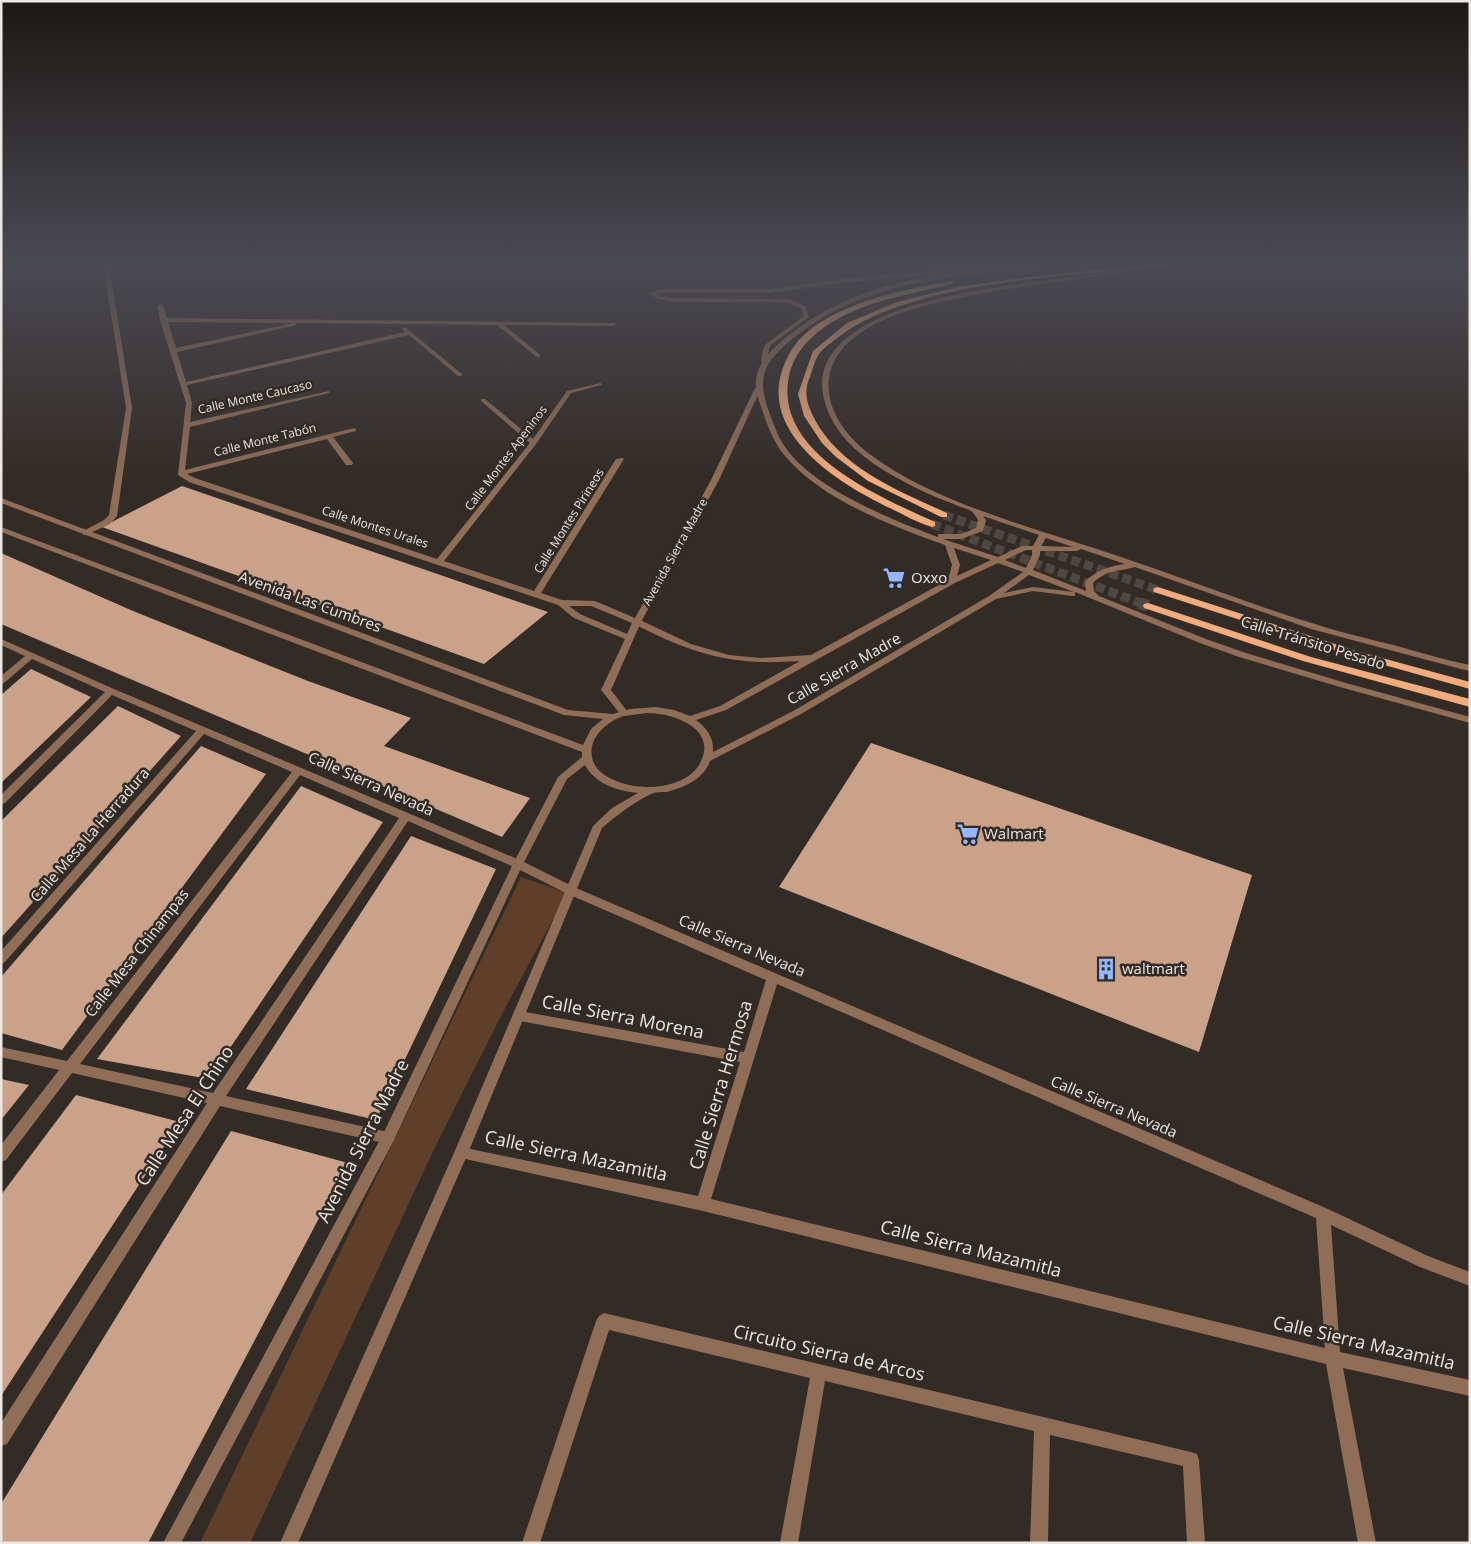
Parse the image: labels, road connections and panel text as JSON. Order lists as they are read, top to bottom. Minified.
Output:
{"streets":{"main road":["Calle Tránsito Pesado"],"street":["Calle Monte Caucaso","Calle Monte Tabón","Calle Montes Apeninos","Calle Montes Pirineos","Calle Montes Urales","Avenida Sierra Madre","Avenida Las Cumbres","Calle Sierra Madre","Calle Sierra Nevada","Calle Mesa La Herradura","Calle Mesa Chinampas","Calle Sierra Morena","Calle Sierra Hermosa","Calle Mesa El Chino","Calle Sierra Mazamitla","Circuito Sierra de Arcos"]},"crossings":[["Calle Monte Tabón","Calle Montes Urales"],["Calle Montes Apeninos","Calle Montes Urales"],["Calle Montes Pirineos","Calle Montes Urales"],["Calle Montes Urales","Avenida Sierra Madre"],["Calle Montes Urales","Calle Sierra Madre"],["Avenida Sierra Madre","Avenida Las Cumbres"],["Avenida Sierra Madre","Calle Sierra Madre"],["Avenida Sierra Madre","Calle Sierra Nevada"],["Avenida Las Cumbres","Calle Sierra Madre"],["Calle Sierra Nevada","Calle Mesa La Herradura"],["Calle Sierra Nevada","Calle Mesa Chinampas"],["Calle Sierra Nevada","Calle Sierra Hermosa"],["Calle Sierra Nevada","Calle Mesa El Chino"],["Calle Sierra Morena","Calle Sierra Hermosa"],["Calle Sierra Hermosa","Calle Sierra Mazamitla"]],"places":{"supermarket":["Oxxo","Walmart"],"building":["waltmart"]}}
